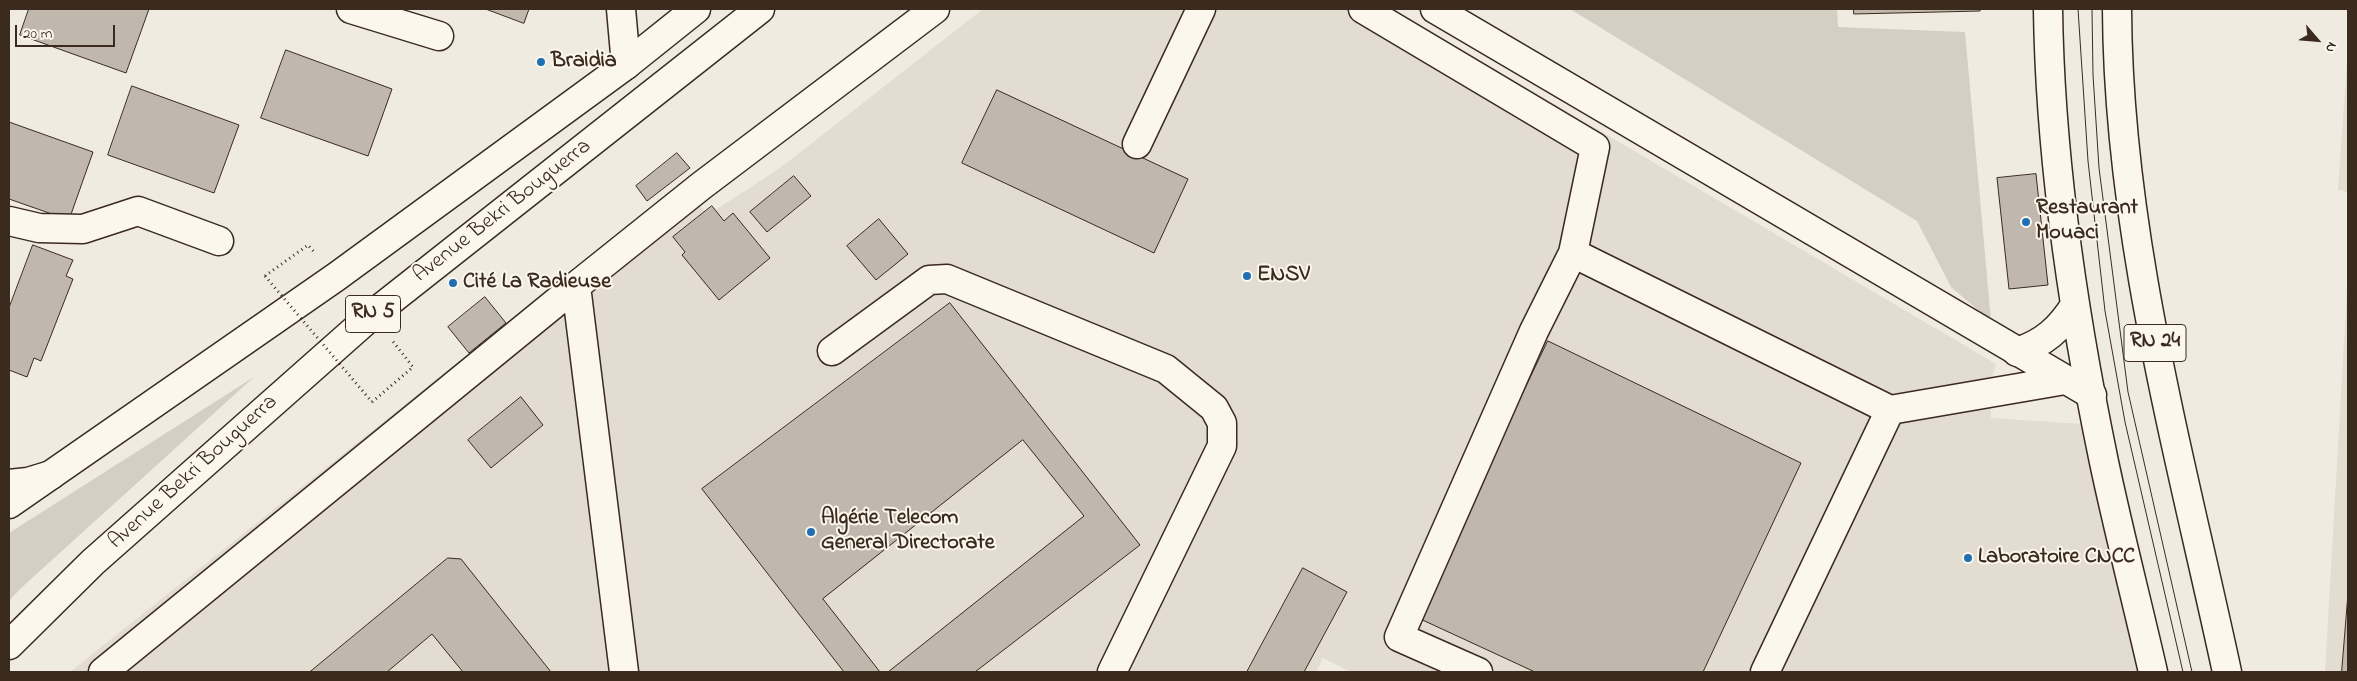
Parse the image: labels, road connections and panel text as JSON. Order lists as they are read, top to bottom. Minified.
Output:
{"streets":{"main road":["Avenue Bekri Bouguerra","RN 5","RN 24"]},"places":["Braidia","Restaurant Mouaci","ENSV","Cité La Radieuse","Algérie Telecom General Directorate","Laboratoire CNCC"],"scale_bar":"20 m","north":"bottom right"}
